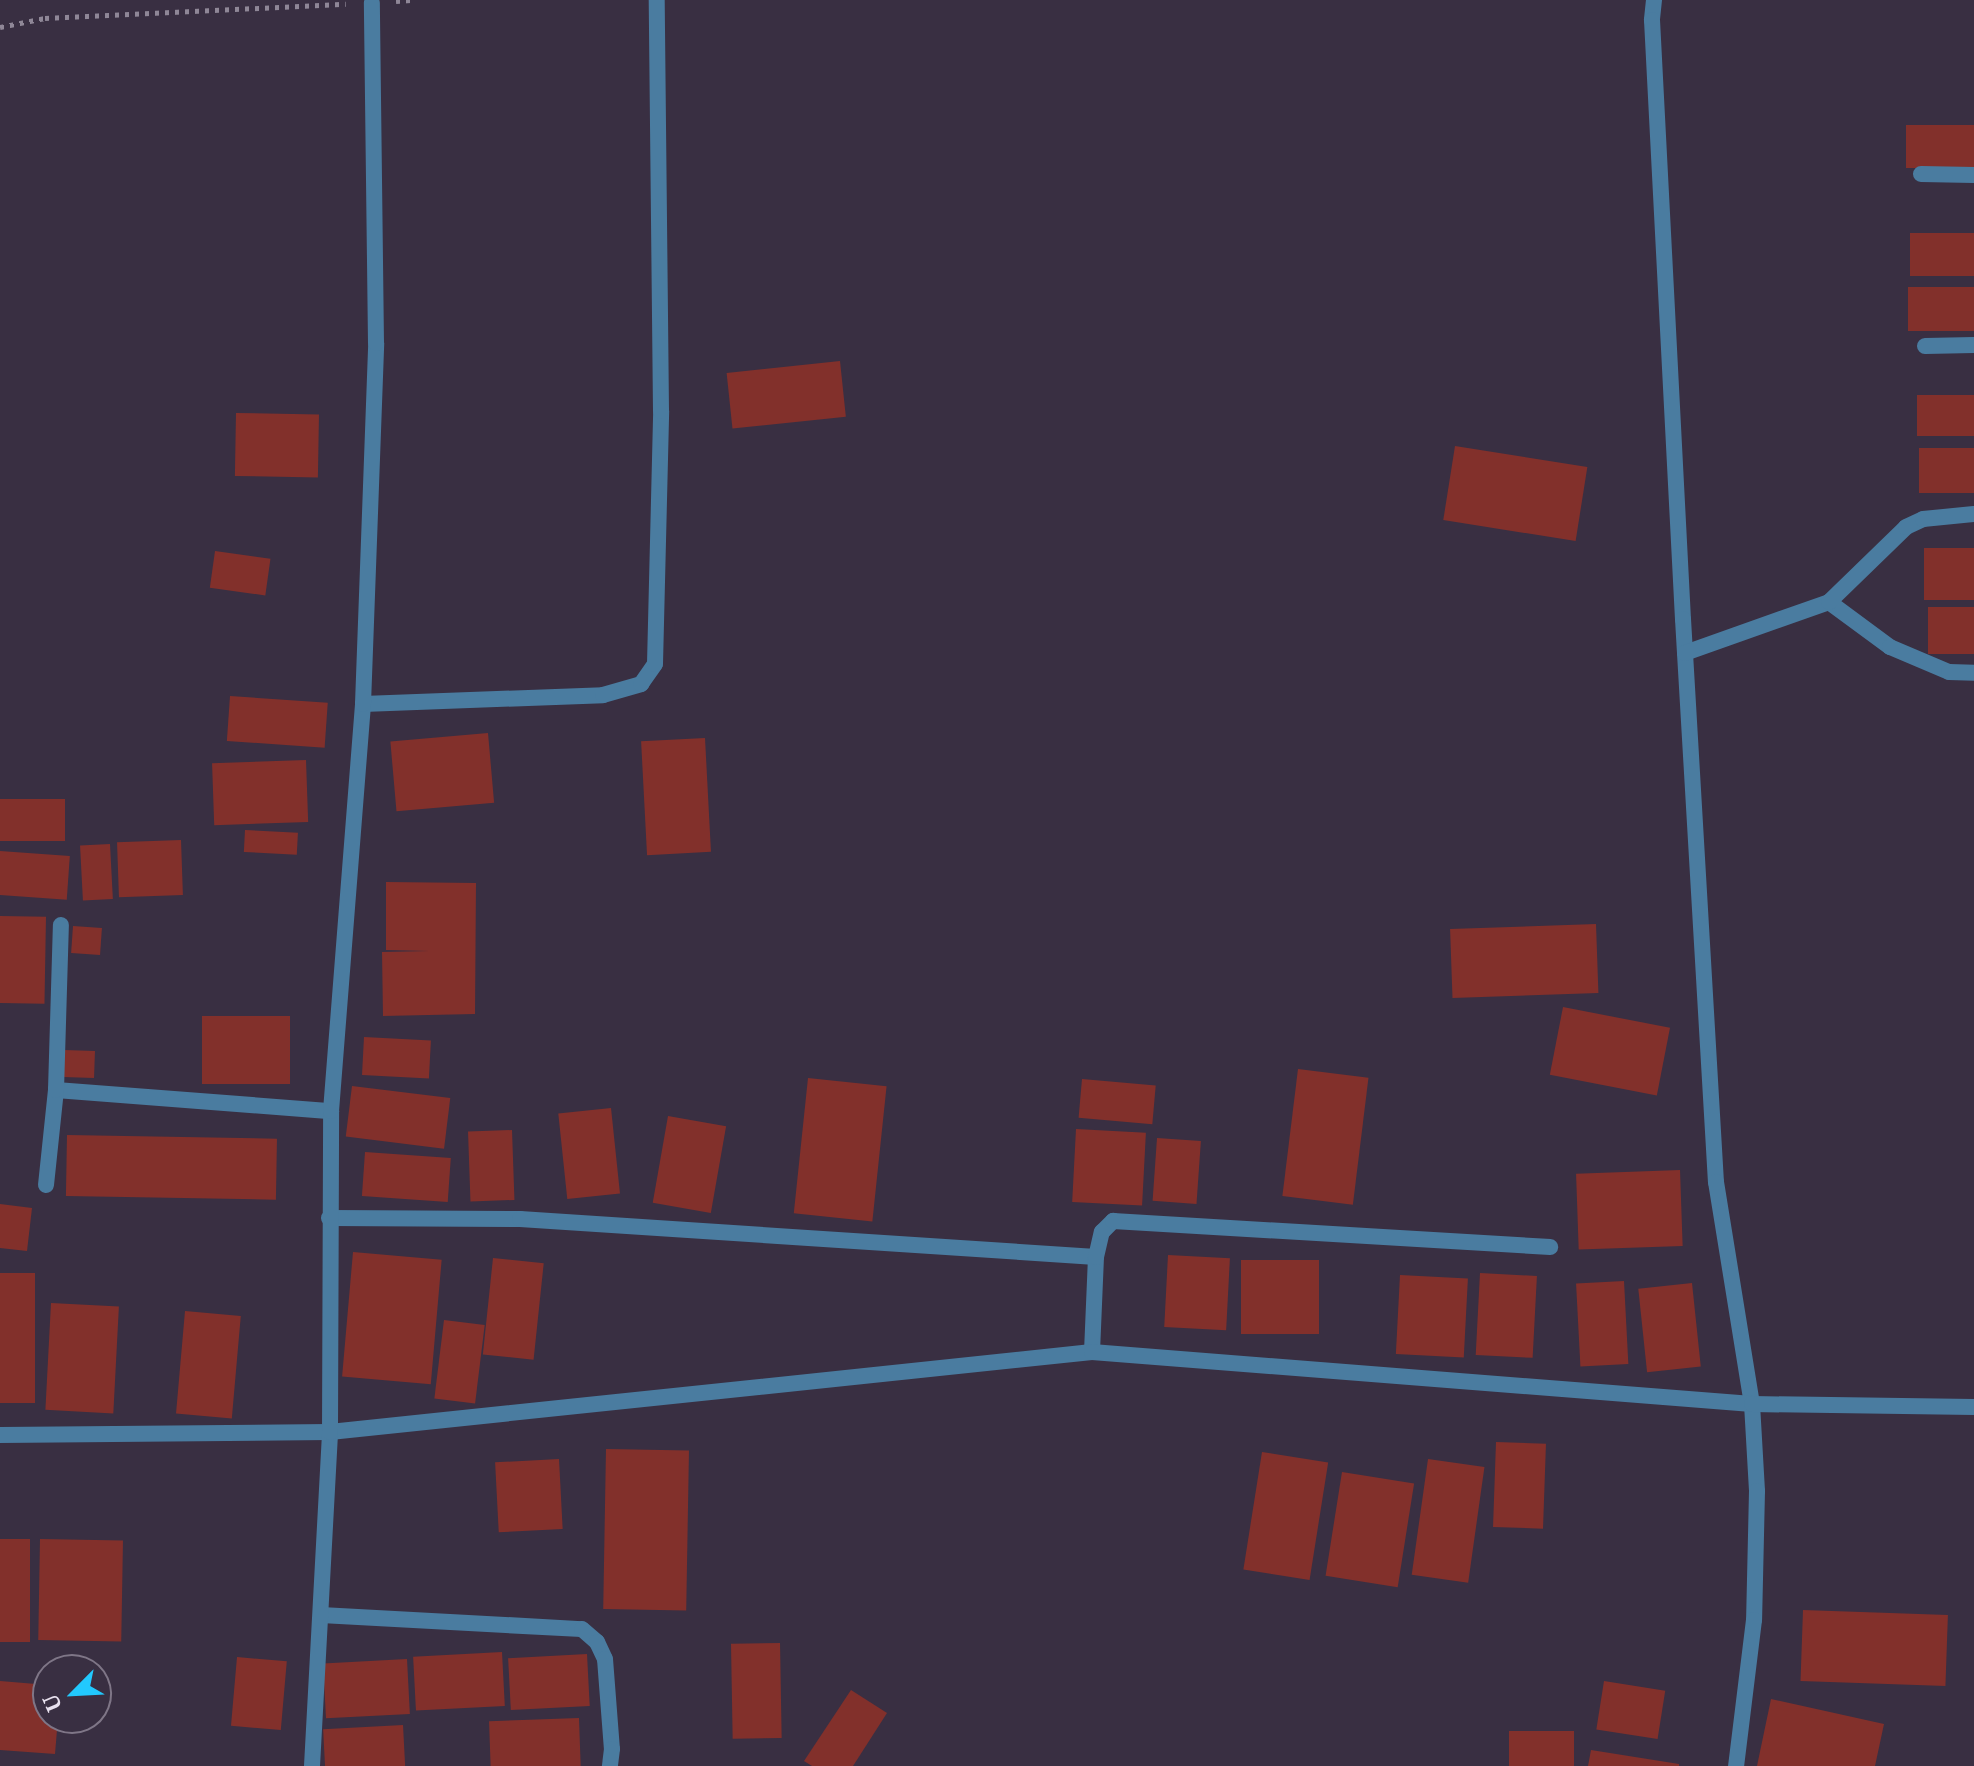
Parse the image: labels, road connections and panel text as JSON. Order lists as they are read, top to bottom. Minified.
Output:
{"north":"bottom left"}
